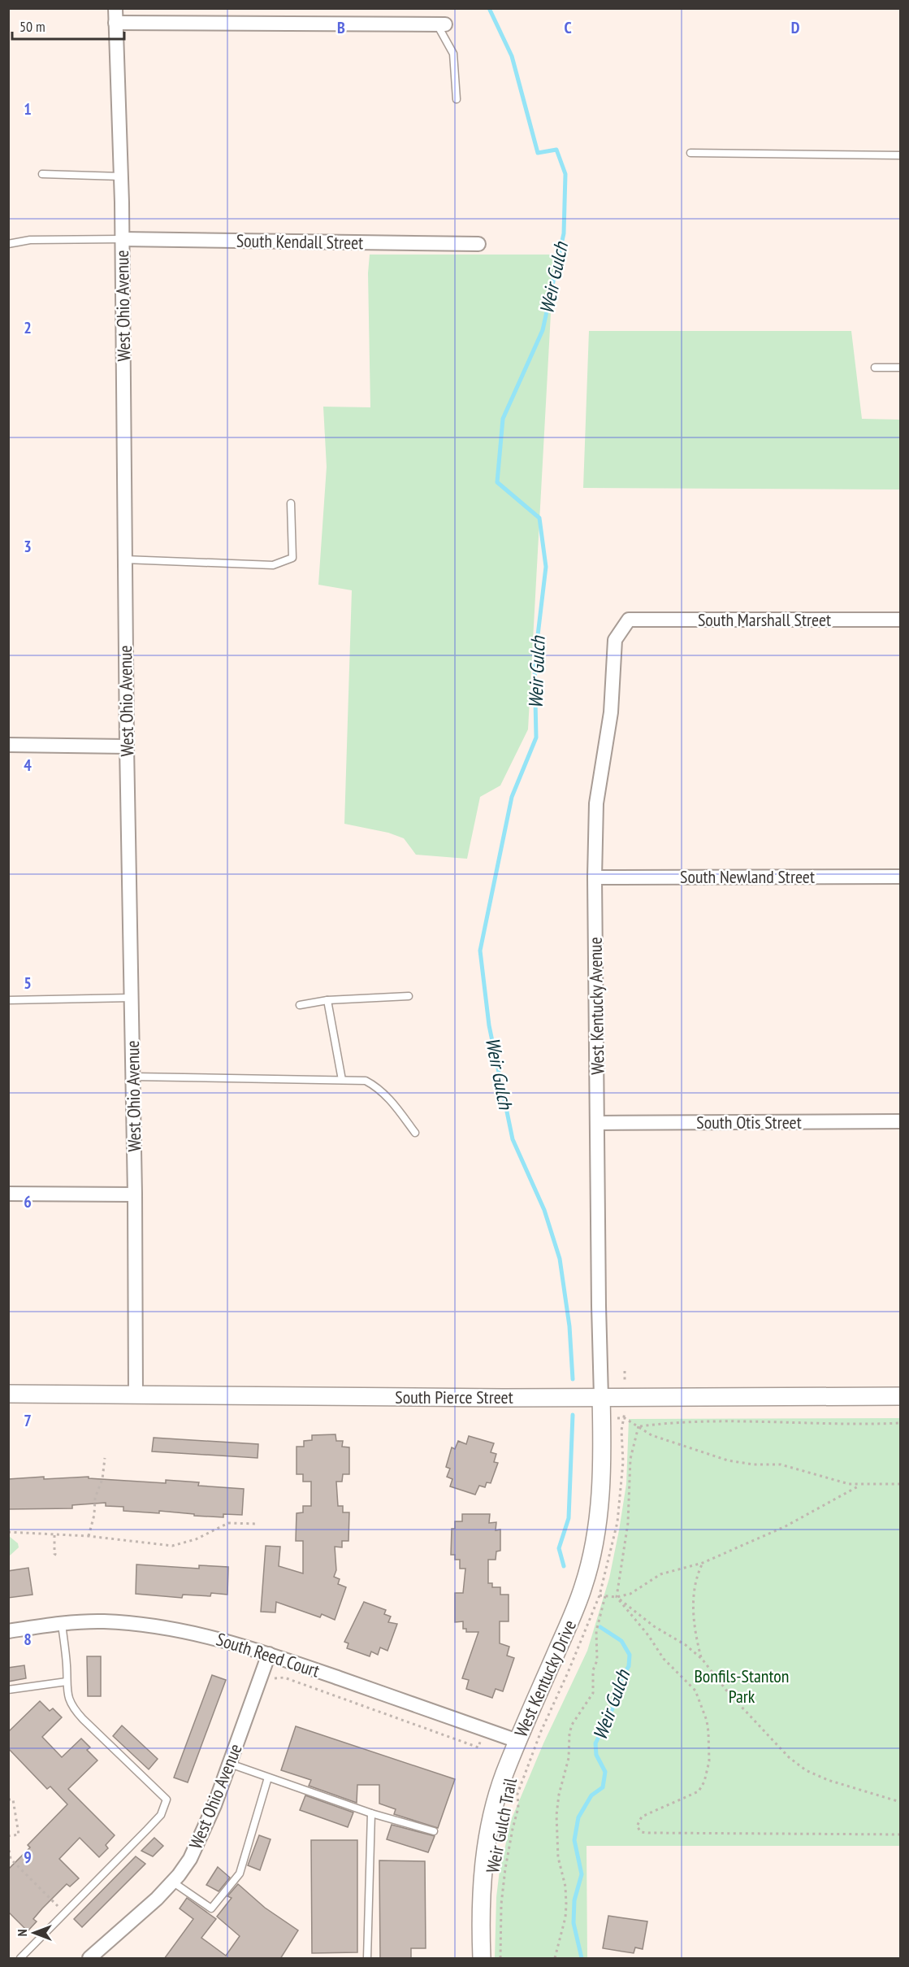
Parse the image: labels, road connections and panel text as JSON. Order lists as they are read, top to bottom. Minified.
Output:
{"streets":{"street":["South Kendall Street","West Ohio Avenue","South Marshall Street","South Newland Street","West Kentucky Avenue","South Otis Street","South Pierce Street","South Reed Court","West Kentucky Drive"],"path":["Weir Gulch Trail"]},"crossings":[["South Kendall Street","West Ohio Avenue"],["West Ohio Avenue","South Pierce Street"],["West Ohio Avenue","South Reed Court"],["South Marshall Street","West Kentucky Avenue"],["South Newland Street","West Kentucky Avenue"],["West Kentucky Avenue","South Otis Street"],["West Kentucky Avenue","South Pierce Street"],["West Kentucky Avenue","West Kentucky Drive"],["South Pierce Street","West Kentucky Drive"],["South Reed Court","West Kentucky Drive"]],"water":["Weir Gulch"],"parks":["Bonfils-Stanton Park"],"scale_bar":"50 m","north":"left","grid":{"columns":["B","C","D"],"rows":["1","2","3","4","5","6","7","8","9"]}}
